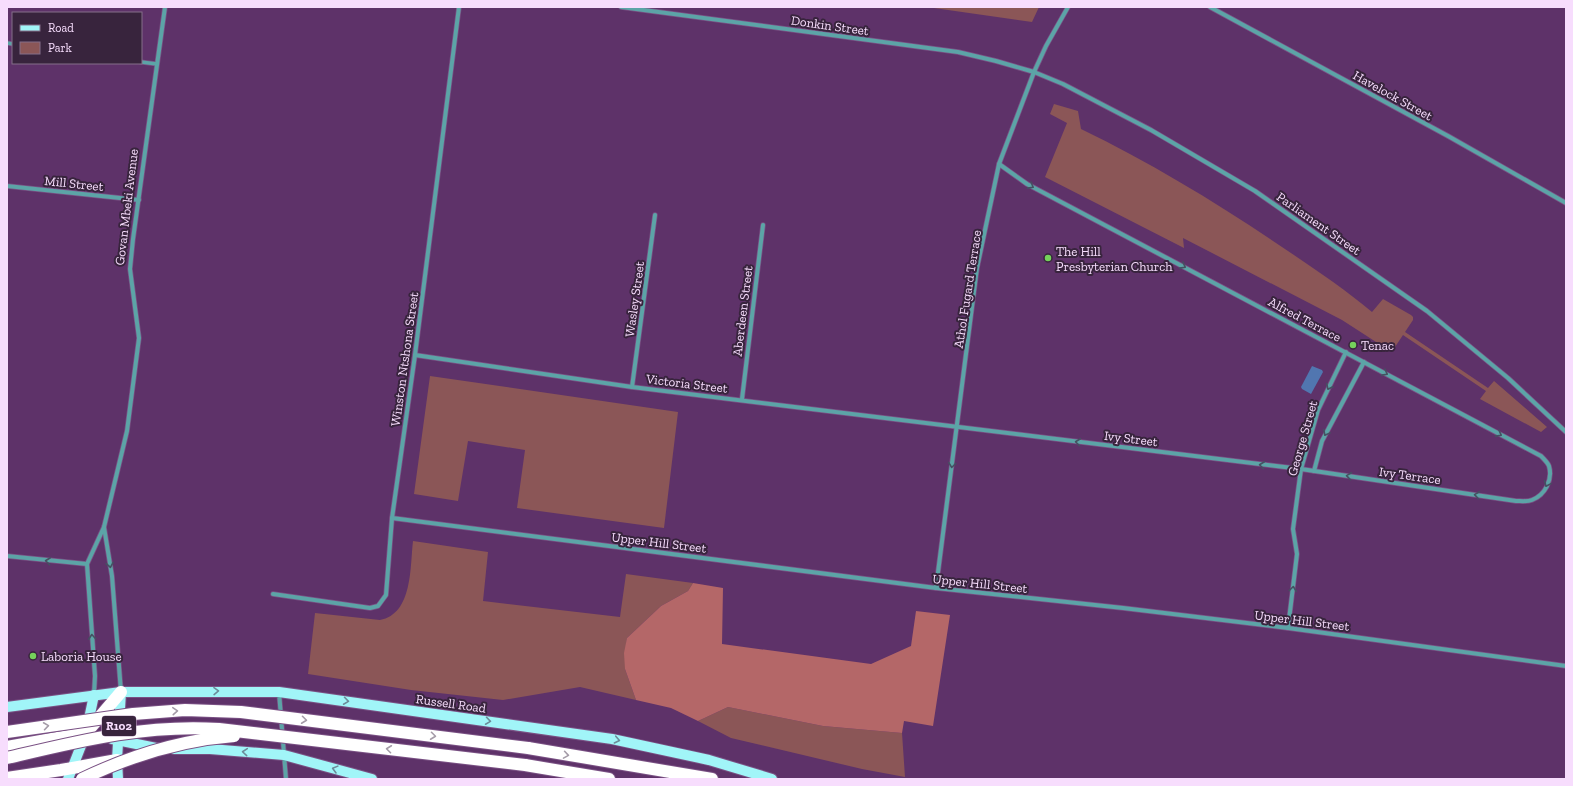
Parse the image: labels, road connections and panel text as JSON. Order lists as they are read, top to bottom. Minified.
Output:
{"streets":{"main road":["Govan Mbeki Avenue","Russell Road","R102"],"street":["Donkin Street","Havelock Street","Mill Street","Parliament Street","Athol Fugard Terrace","Wasley Street","Aberdeen Street","Alfred Terrace","Winston Ntshona Street","Victoria Street","Ivy Street","George Street","Ivy Terrace","Upper Hill Street"]},"crossings":[["Donkin Street","Parliament Street"],["Donkin Street","Athol Fugard Terrace"],["Mill Street","Govan Mbeki Avenue"],["Govan Mbeki Avenue","Russell Road"],["Parliament Street","Athol Fugard Terrace"],["Athol Fugard Terrace","Alfred Terrace"],["Athol Fugard Terrace","Victoria Street"],["Athol Fugard Terrace","Ivy Street"],["Athol Fugard Terrace","Upper Hill Street"],["Wasley Street","Victoria Street"],["Aberdeen Street","Victoria Street"],["Alfred Terrace","George Street"],["Alfred Terrace","Ivy Terrace"],["Winston Ntshona Street","Victoria Street"],["Winston Ntshona Street","Upper Hill Street"],["Victoria Street","Ivy Street"],["Ivy Street","George Street"],["Ivy Street","Ivy Terrace"],["George Street","Ivy Terrace"],["George Street","Upper Hill Street"]],"one_way":["Alfred Terrace","Ivy Street","Ivy Terrace"],"places":["The Hill Presbyterian Church","Tenac","Laboria House"],"legend":["Road","Park"]}
